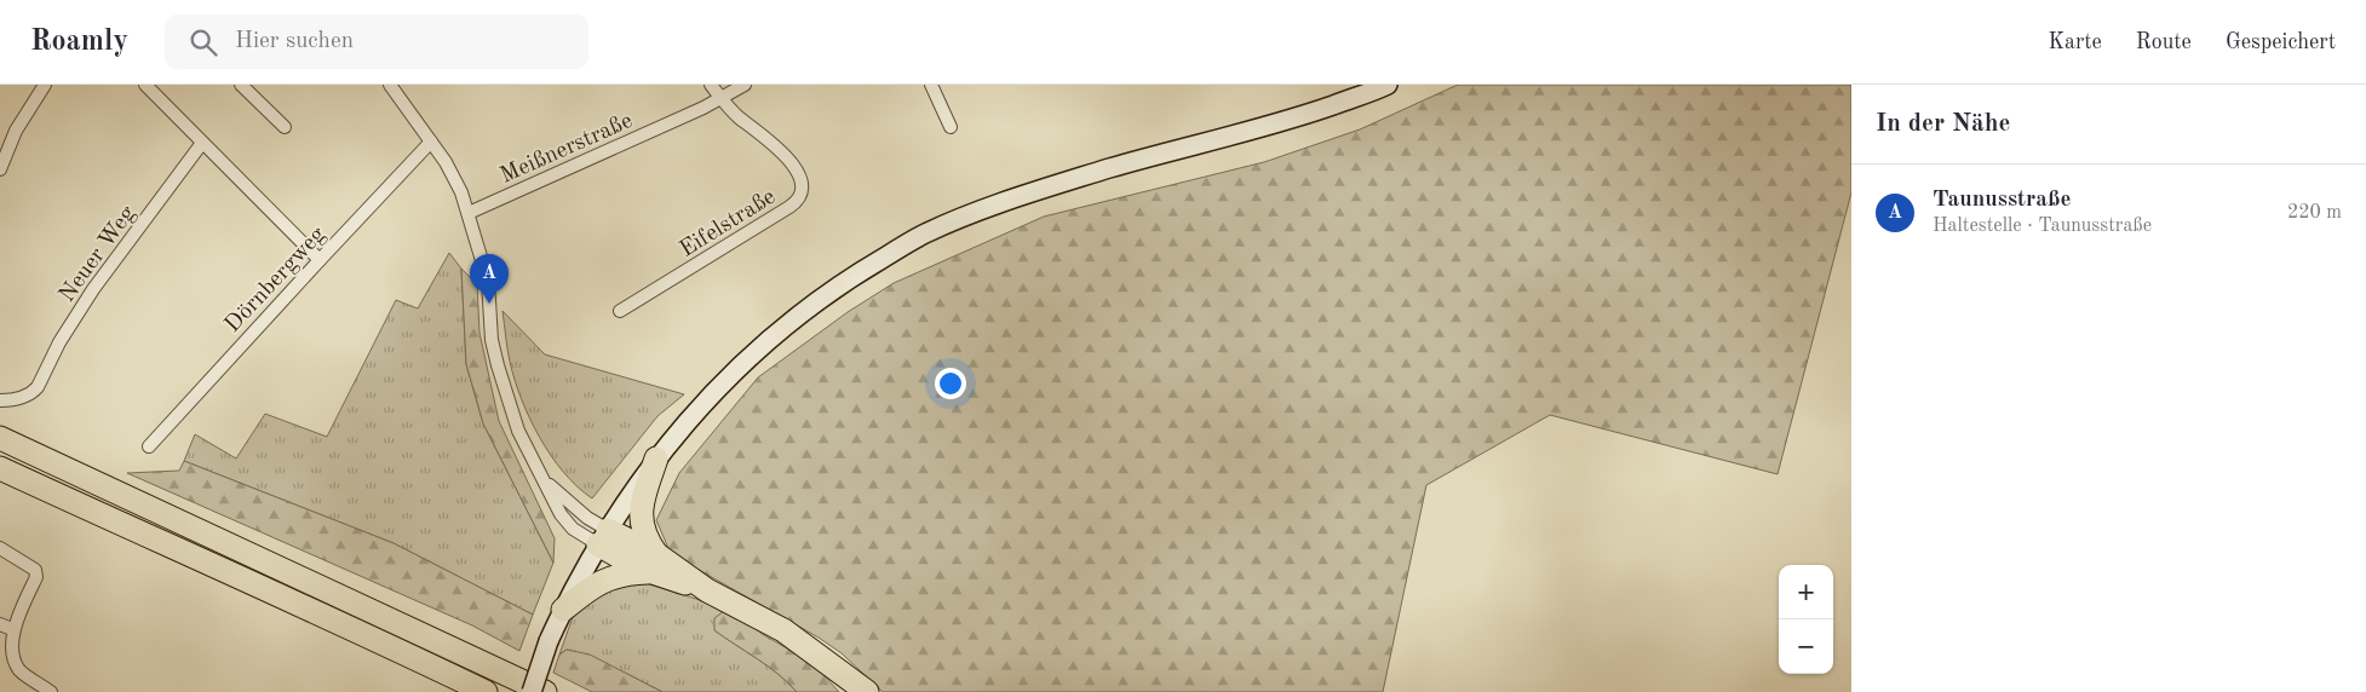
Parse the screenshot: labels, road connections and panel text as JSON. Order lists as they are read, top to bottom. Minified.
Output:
{"streets":{"street":["Meißnerstraße","Eifelstraße","Neuer Weg","Dörnbergweg"]},"crossings":[["Meißnerstraße","Eifelstraße"]],"page":{"header":"Roamly","search":"Hier suchen","nav":["Karte","Route","Gespeichert"],"heading":"In der Nähe","list":[{"mark":"A","name":"Taunusstraße","note":"Haltestelle · Taunusstraße","value":"220 m"}],"pins":"A","map_buttons":["+","−"]}}
